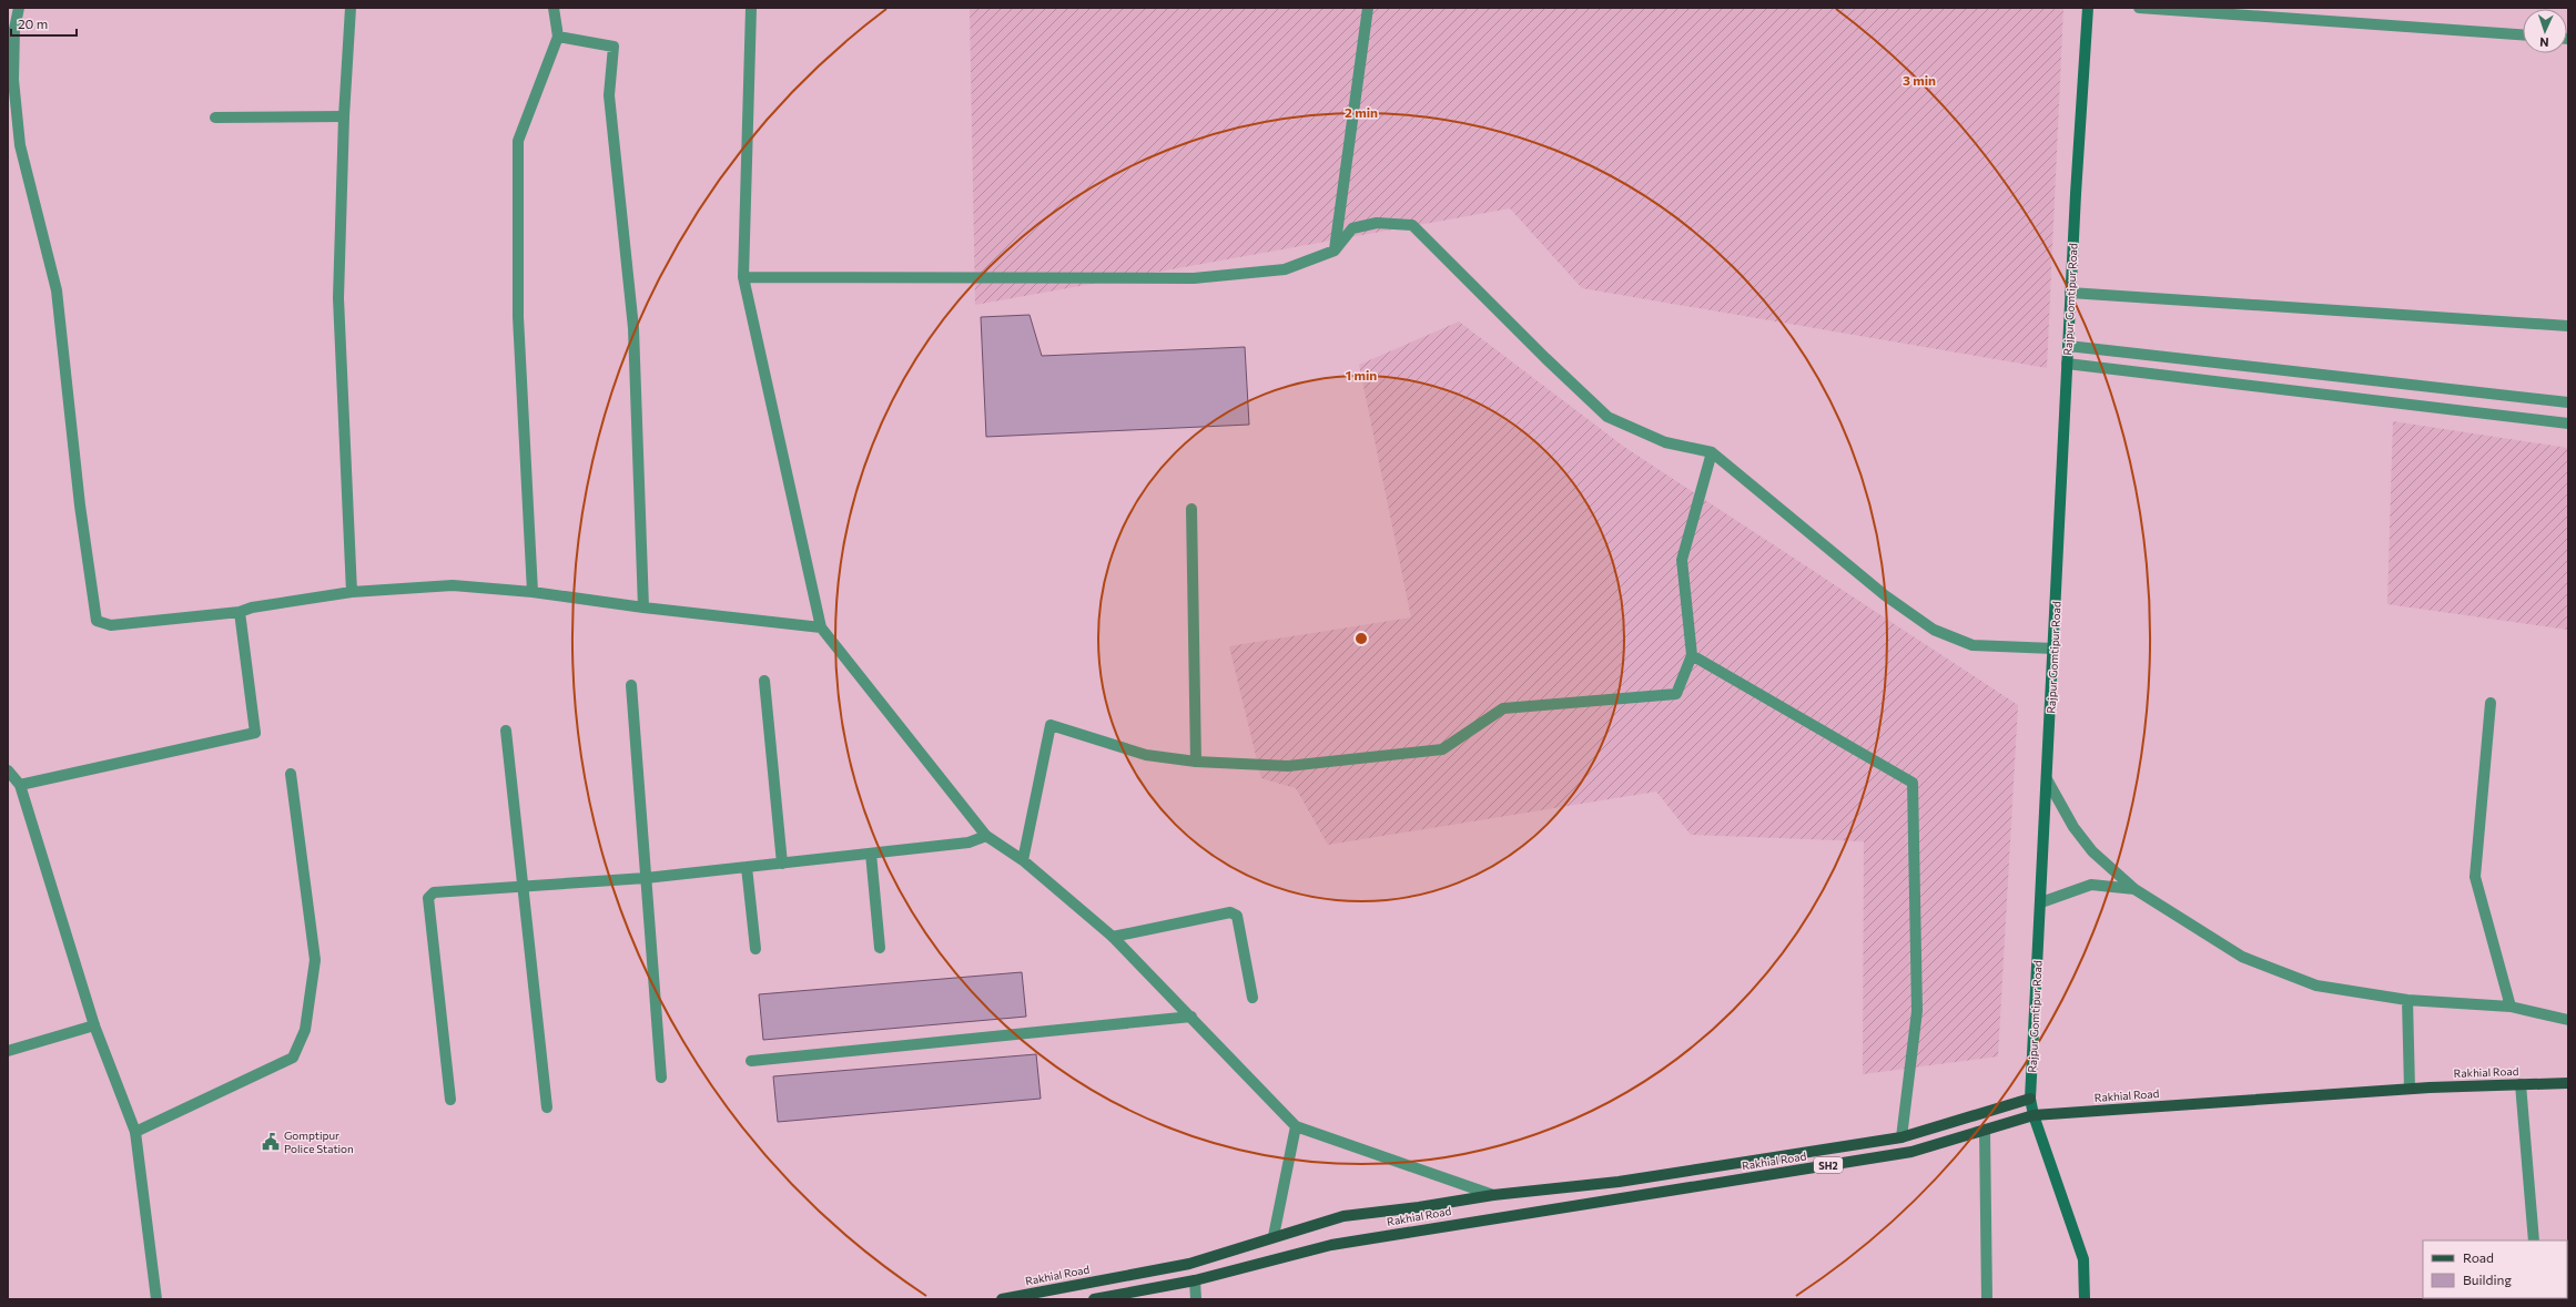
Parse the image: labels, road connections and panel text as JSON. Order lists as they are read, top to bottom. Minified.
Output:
{"streets":{"main road":["Rajpur Gomtipur Road","Rakhial Road","SH2"]},"crossings":[["Rajpur Gomtipur Road","Rakhial Road"]],"places":{"public building":["Gomptipur Police Station"]},"legend":["Road","Building"],"scale_bar":"20 m","north":"bottom","rings":["3 min","2 min","1 min"]}
